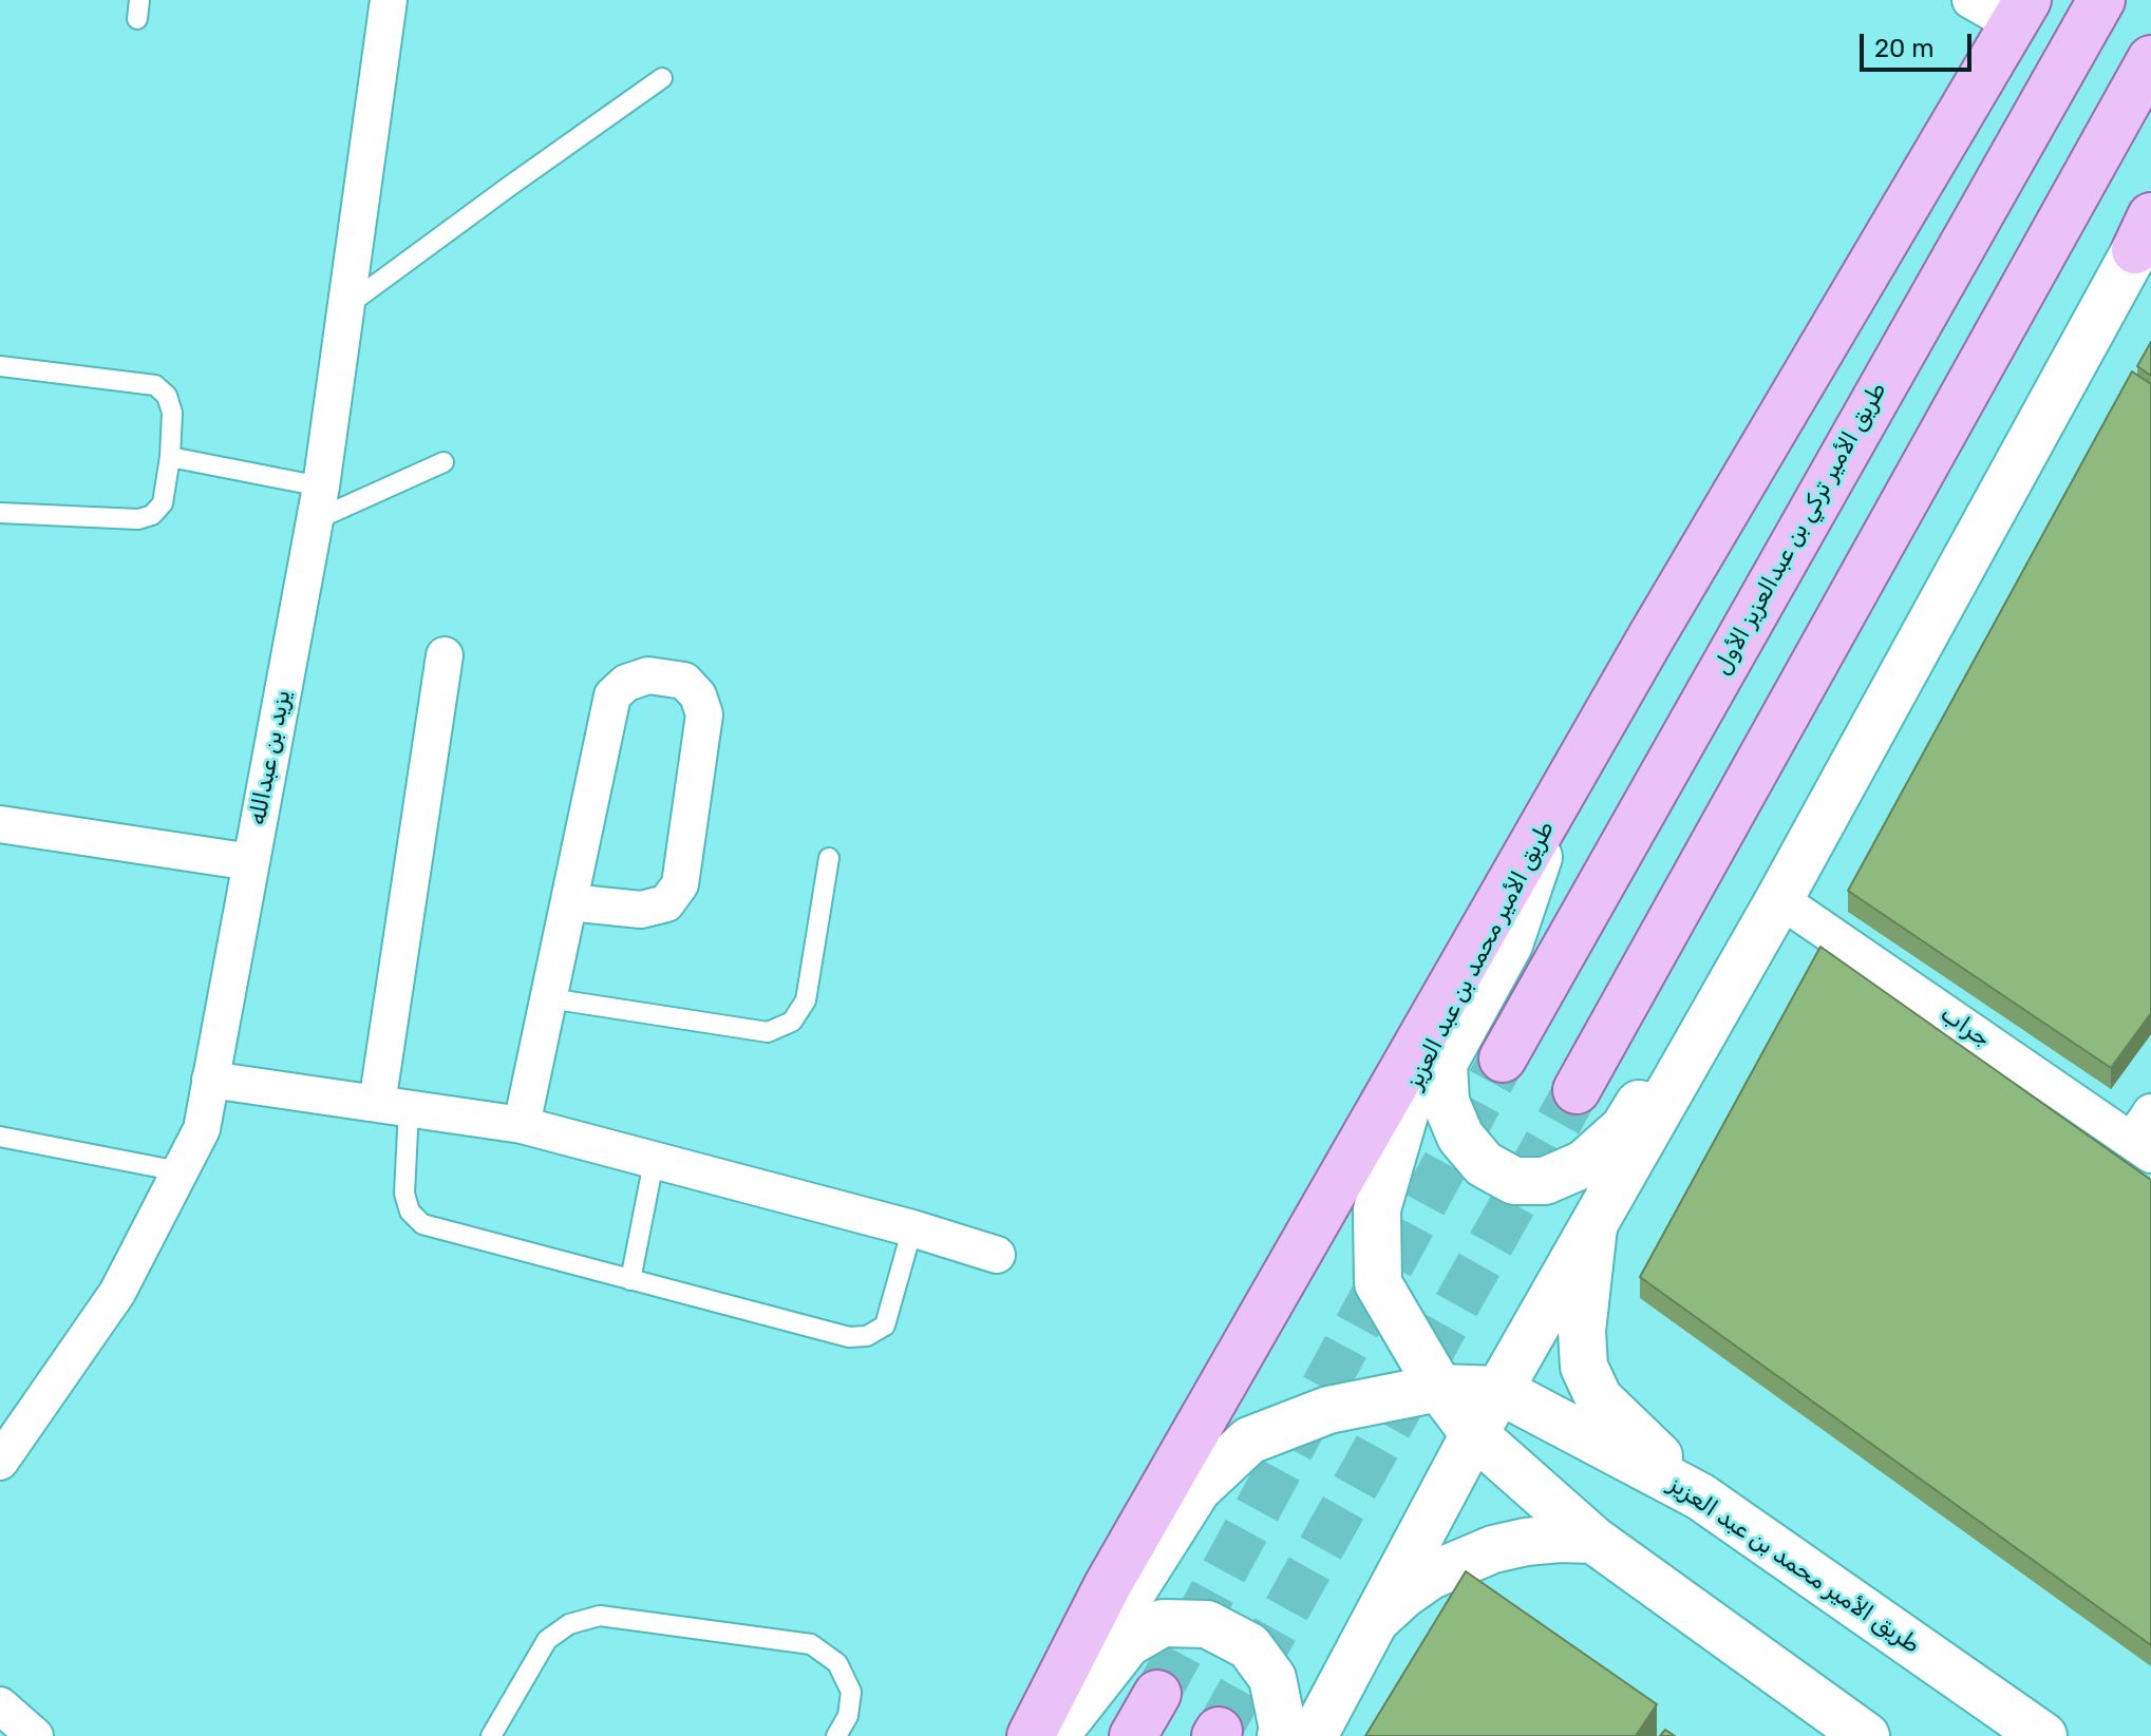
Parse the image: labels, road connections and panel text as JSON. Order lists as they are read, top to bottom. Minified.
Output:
{"streets":{"main road":["طريق الأمير تركي بن عبدالعزيز الأول","طريق الأمير محمد بن عبد العزيز"],"street":["يزيد بن عبدالله","جراب"]},"scale_bar":"20 m"}
